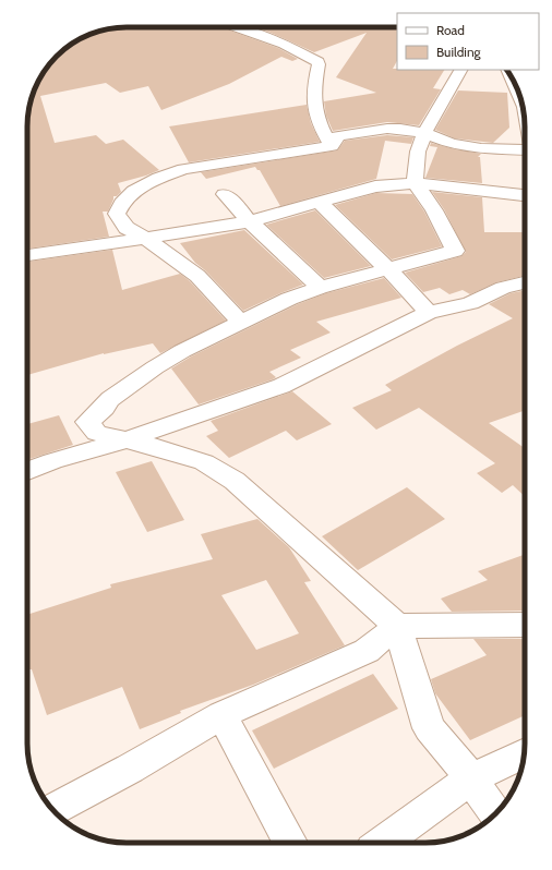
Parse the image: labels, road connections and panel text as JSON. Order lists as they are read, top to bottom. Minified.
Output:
{"legend":["Road","Building"]}
